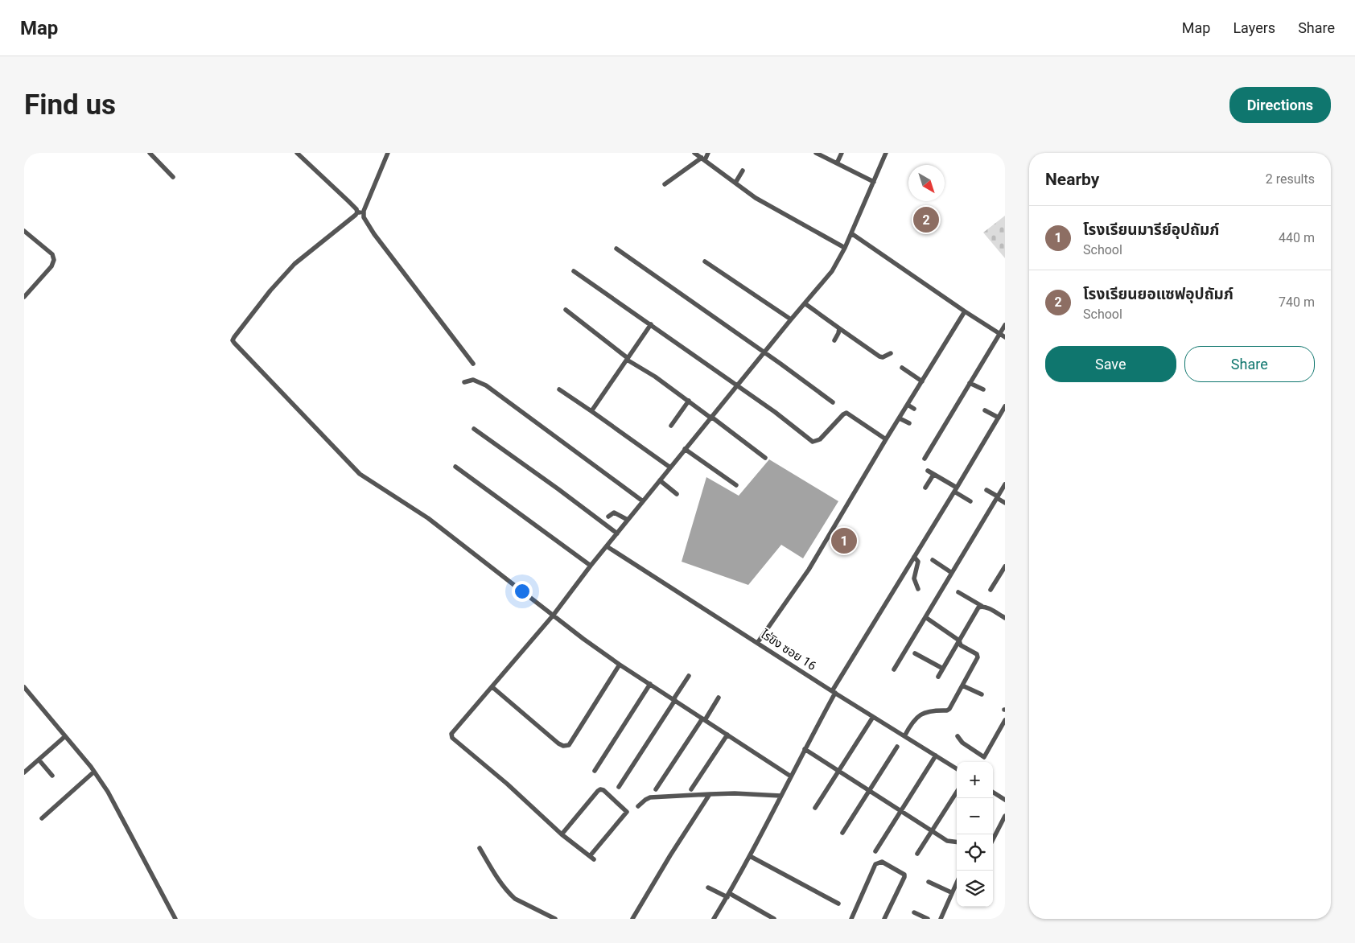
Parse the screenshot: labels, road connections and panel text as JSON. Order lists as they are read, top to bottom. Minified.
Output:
{"streets":{"street":["ไร่ขิง ซอย 16"]},"north":"bottom right","page":{"header":"Map","nav":["Map","Layers","Share"],"buttons":["Directions",["Save","Share"]],"title":"Find us","heading":["Nearby","2 results"],"pins":["2","1"],"list":[{"mark":"1","name":"โรงเรียนมารีย์อุปถัมภ์","note":"School","value":"440 m"},{"mark":"2","name":"โรงเรียนยอแซฟอุปถัมภ์","note":"School","value":"740 m"}],"map_buttons":["+","−"]}}
